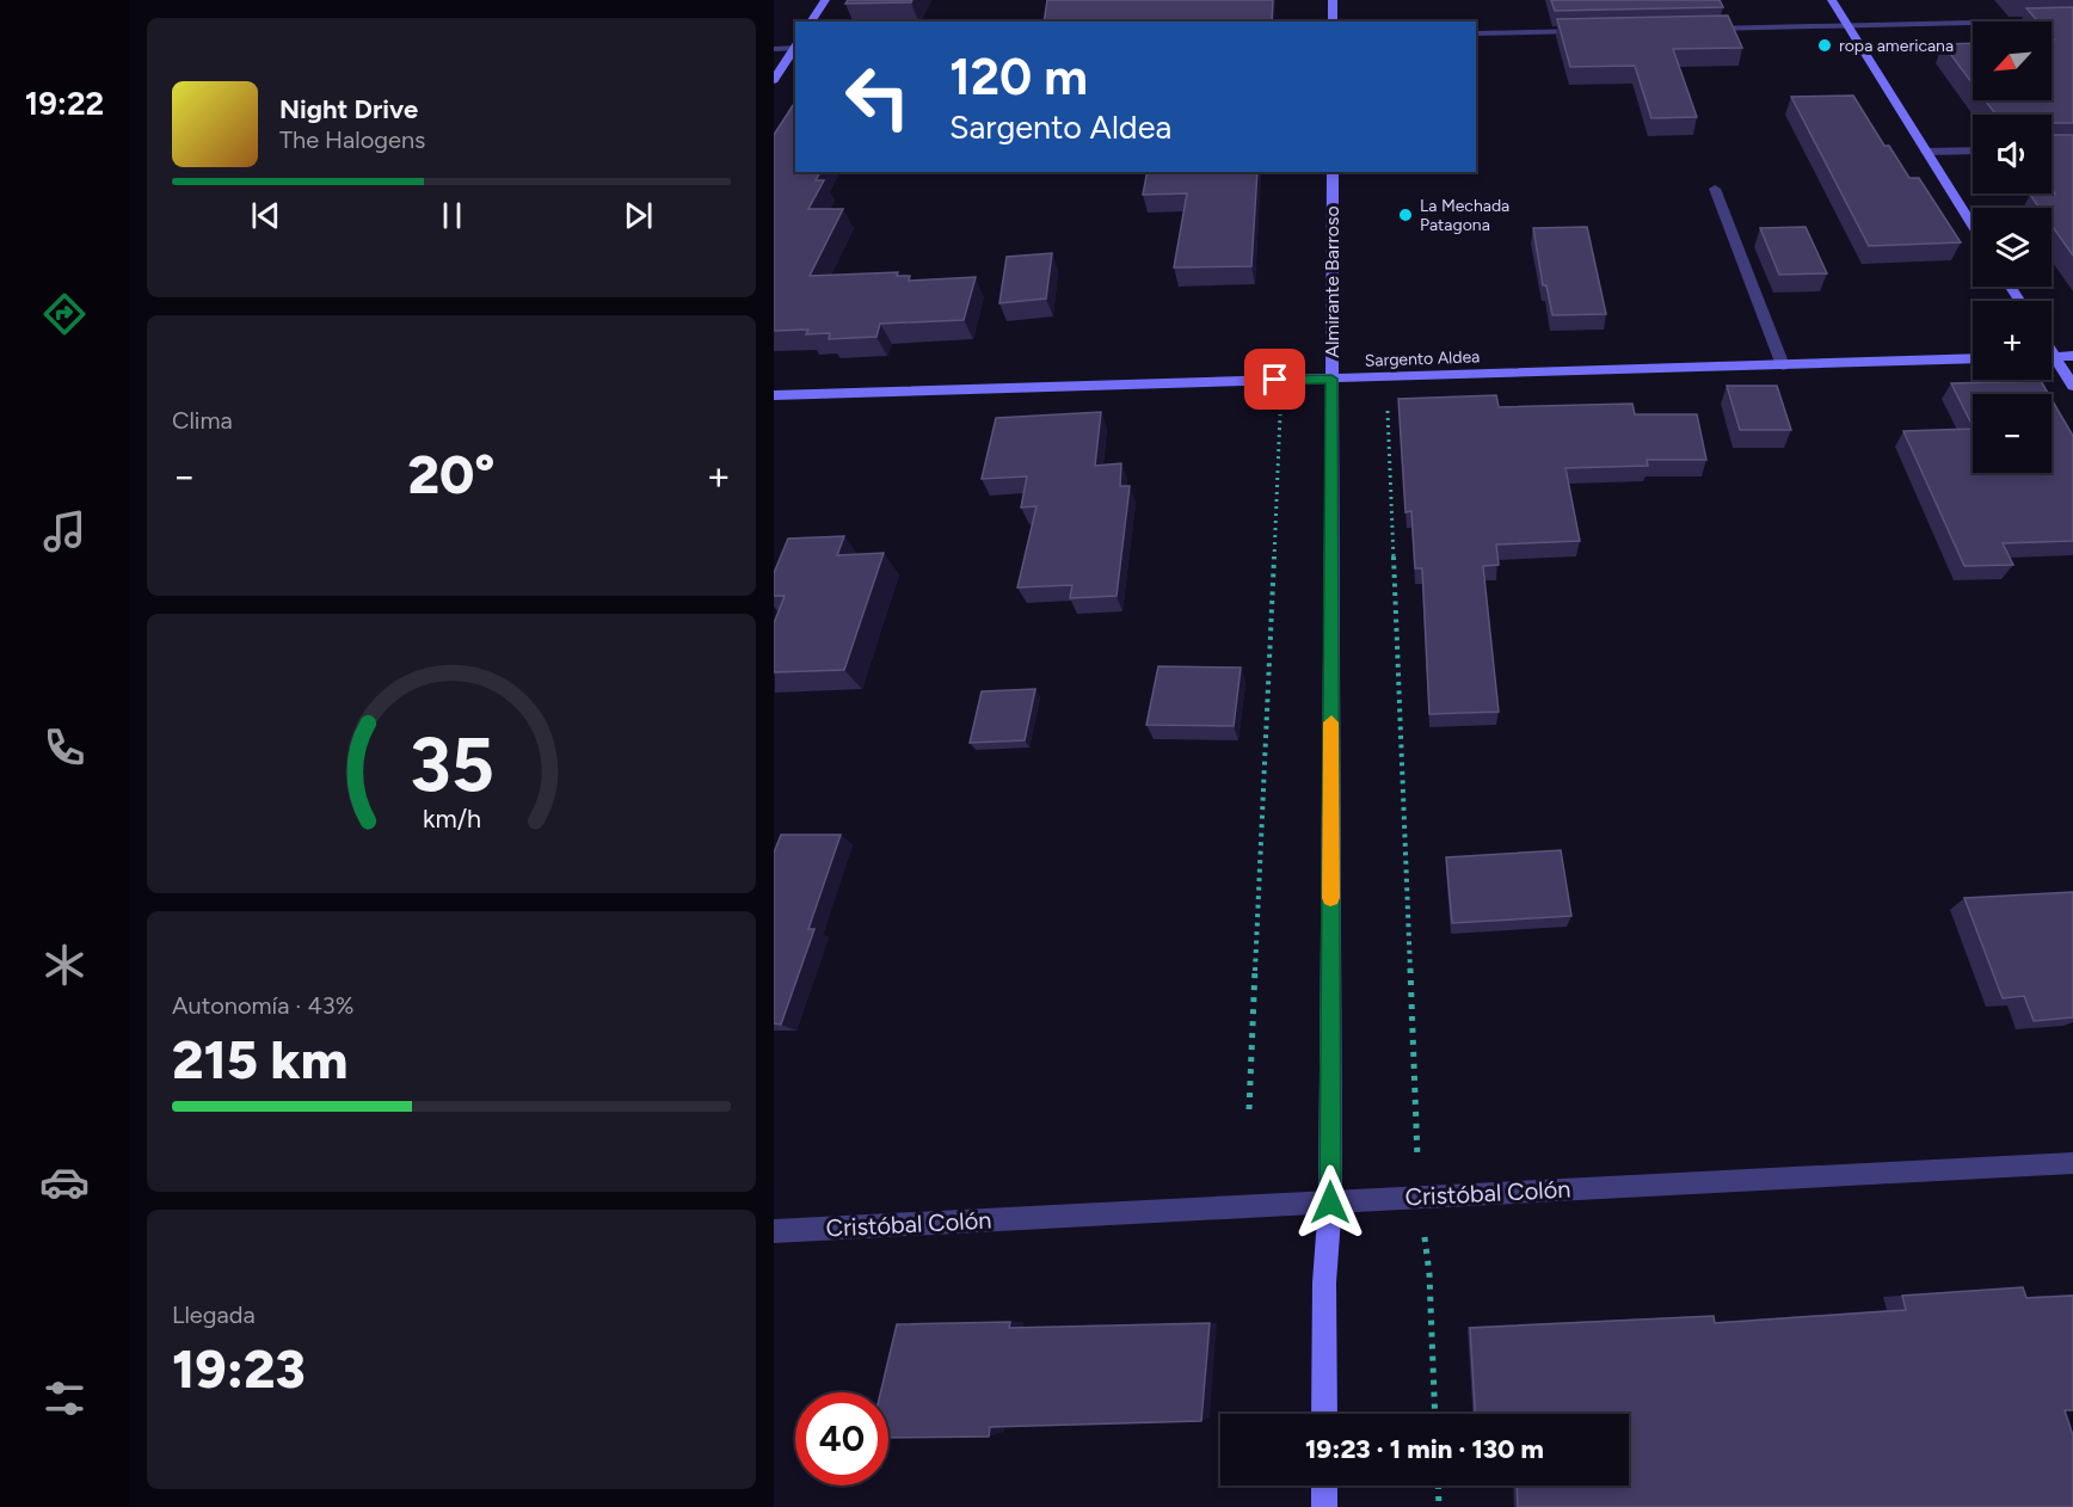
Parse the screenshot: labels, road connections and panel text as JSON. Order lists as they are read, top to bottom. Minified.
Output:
{"streets":{"street":["Almirante Barroso","Sargento Aldea","Cristóbal Colón"]},"crossings":[["Almirante Barroso","Sargento Aldea"],["Almirante Barroso","Cristóbal Colón"]],"places":["ropa americana","La Mechada Patagona"],"north":"bottom left","page":{"tabs":"19:22","map_buttons":["+","−"],"turn":["120 m","Sargento Aldea"],"song":["Night Drive","The Halogens"],"tile":["Clima",["Autonomía · 43%","215 km"],["Llegada","19:23"]],"heat":["−","20°","+"],"limit":"40","trip":"19:23 · 1 min · 130 m","gauge":["35","km/h"]}}
